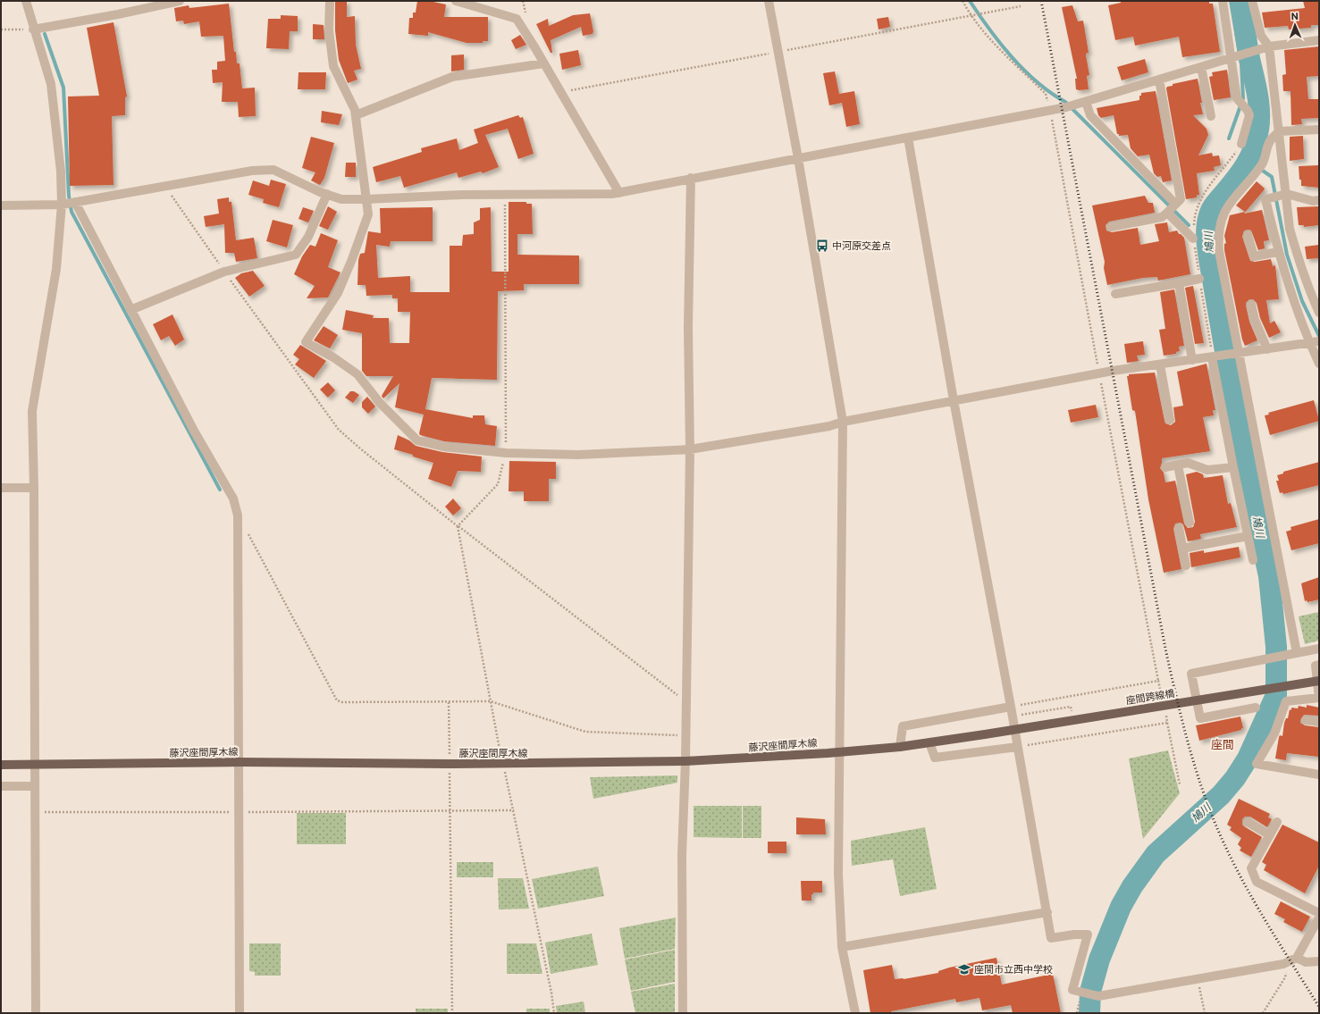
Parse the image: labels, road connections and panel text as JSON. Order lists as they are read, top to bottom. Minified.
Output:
{"streets":{"main road":["座間跨線橋","藤沢座間厚木線"]},"crossings":[["座間跨線橋","藤沢座間厚木線"]],"districts":["座間"],"water":["鳩川"],"places":{"bus stop":["中河原交差点"],"school or university":["座間市立西中学校"]},"north":"top"}
